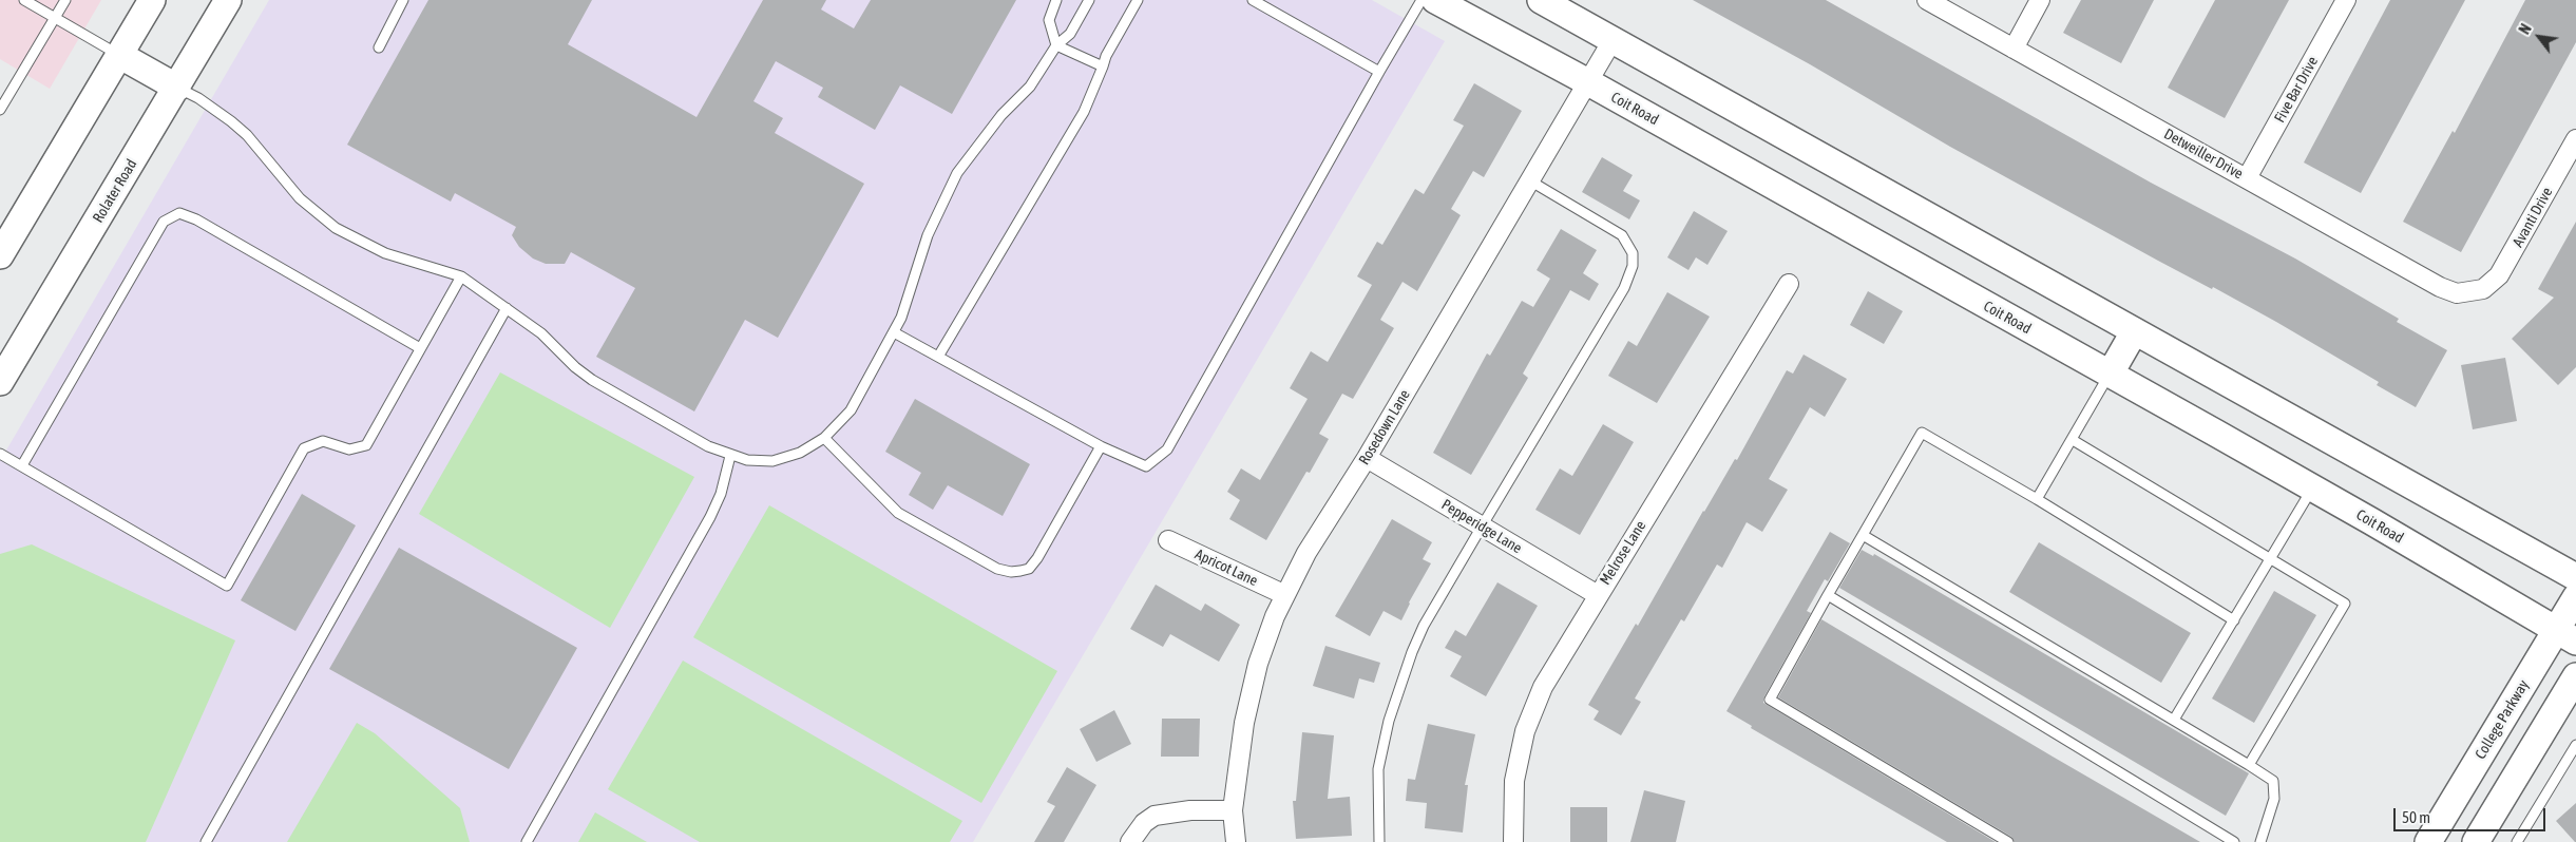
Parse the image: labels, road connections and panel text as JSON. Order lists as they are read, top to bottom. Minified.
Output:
{"streets":{"main road":["Coit Road","Rolater Road","College Parkway"],"street":["Five Bar Drive","Detweiller Drive","Avanti Drive","Rosedown Lane","Pepperidge Lane","Melrose Lane","Apricot Lane"]},"crossings":[["Five Bar Drive","Detweiller Drive"],["Coit Road","Rosedown Lane"],["Coit Road","College Parkway"],["Detweiller Drive","Avanti Drive"],["Rosedown Lane","Pepperidge Lane"],["Rosedown Lane","Apricot Lane"],["Pepperidge Lane","Melrose Lane"]],"scale_bar":"50 m","north":"top left"}
